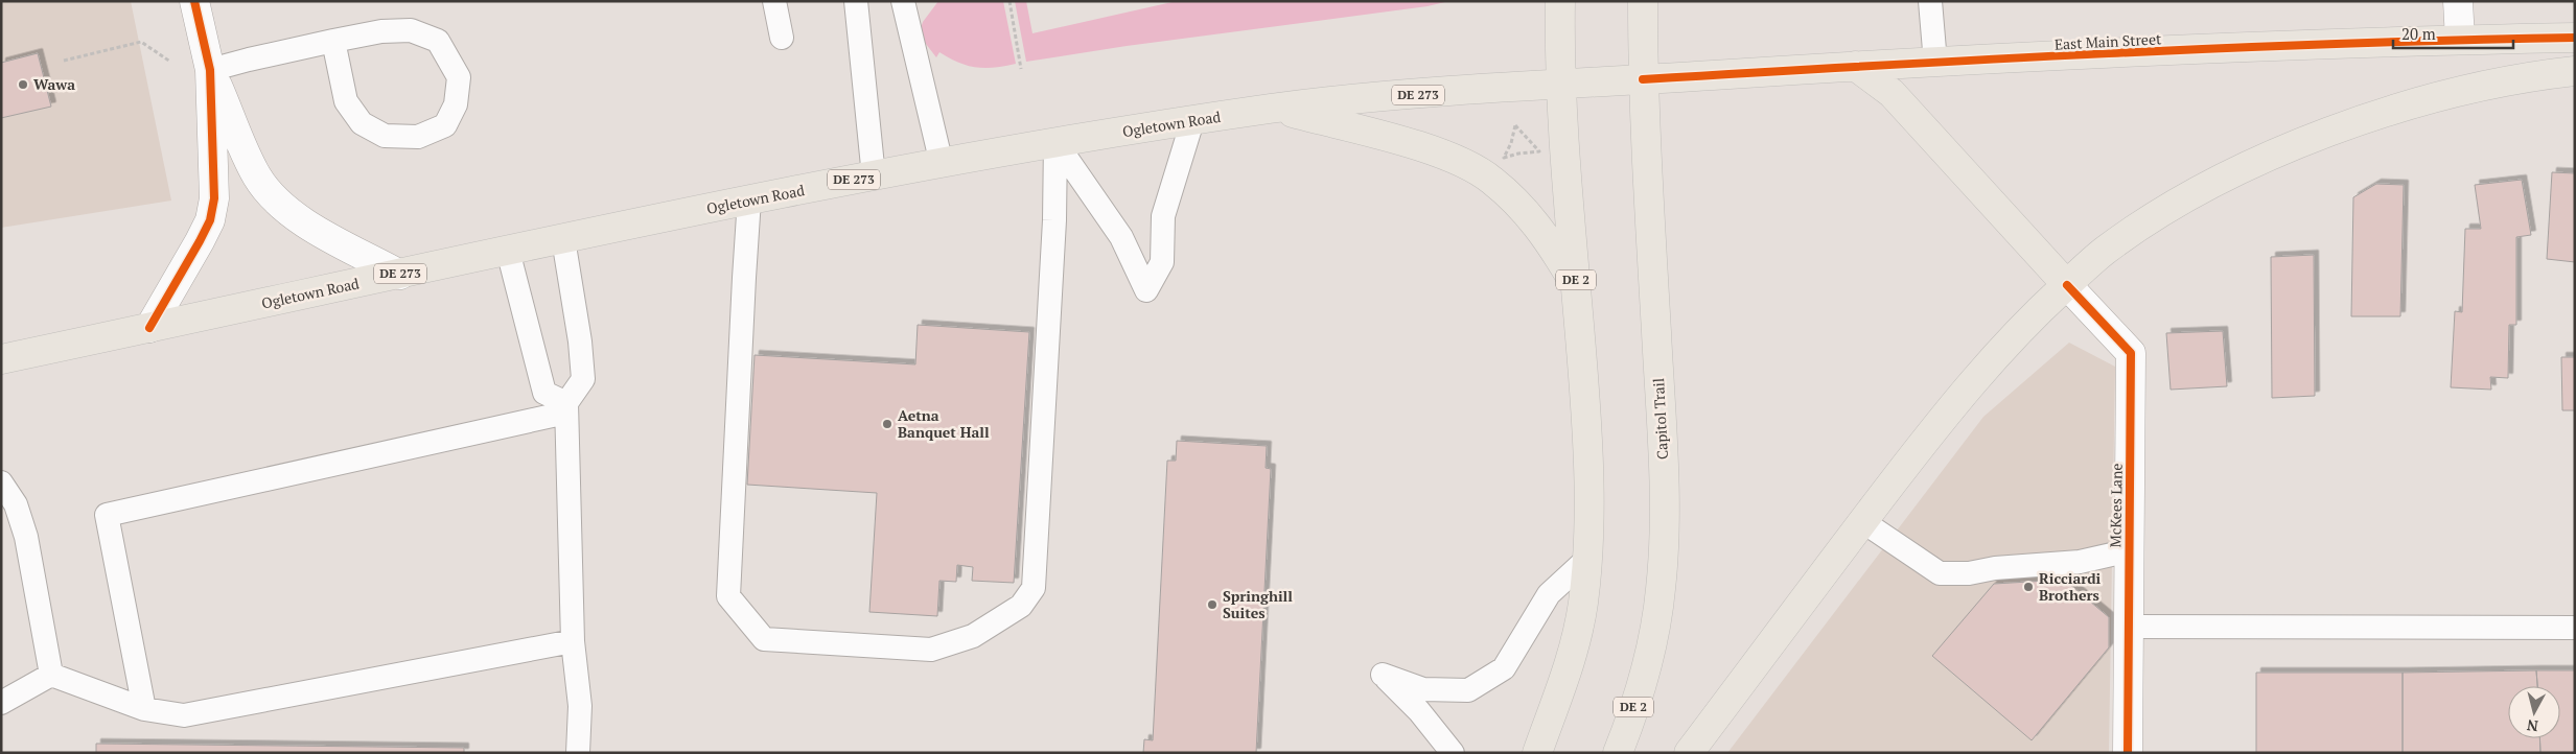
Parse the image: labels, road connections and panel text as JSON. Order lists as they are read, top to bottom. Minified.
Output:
{"streets":{"main road":["East Main Street","DE 273","Ogletown Road","DE 2","Capitol Trail"],"street":["McKees Lane"]},"crossings":[["East Main Street","Ogletown Road"],["East Main Street","Capitol Trail"],["Ogletown Road","DE 2"],["Ogletown Road","Capitol Trail"]],"places":["Wawa","Aetna Banquet Hall","Ricciardi Brothers","Springhill Suites"],"scale_bar":"20 m","north":"bottom"}
